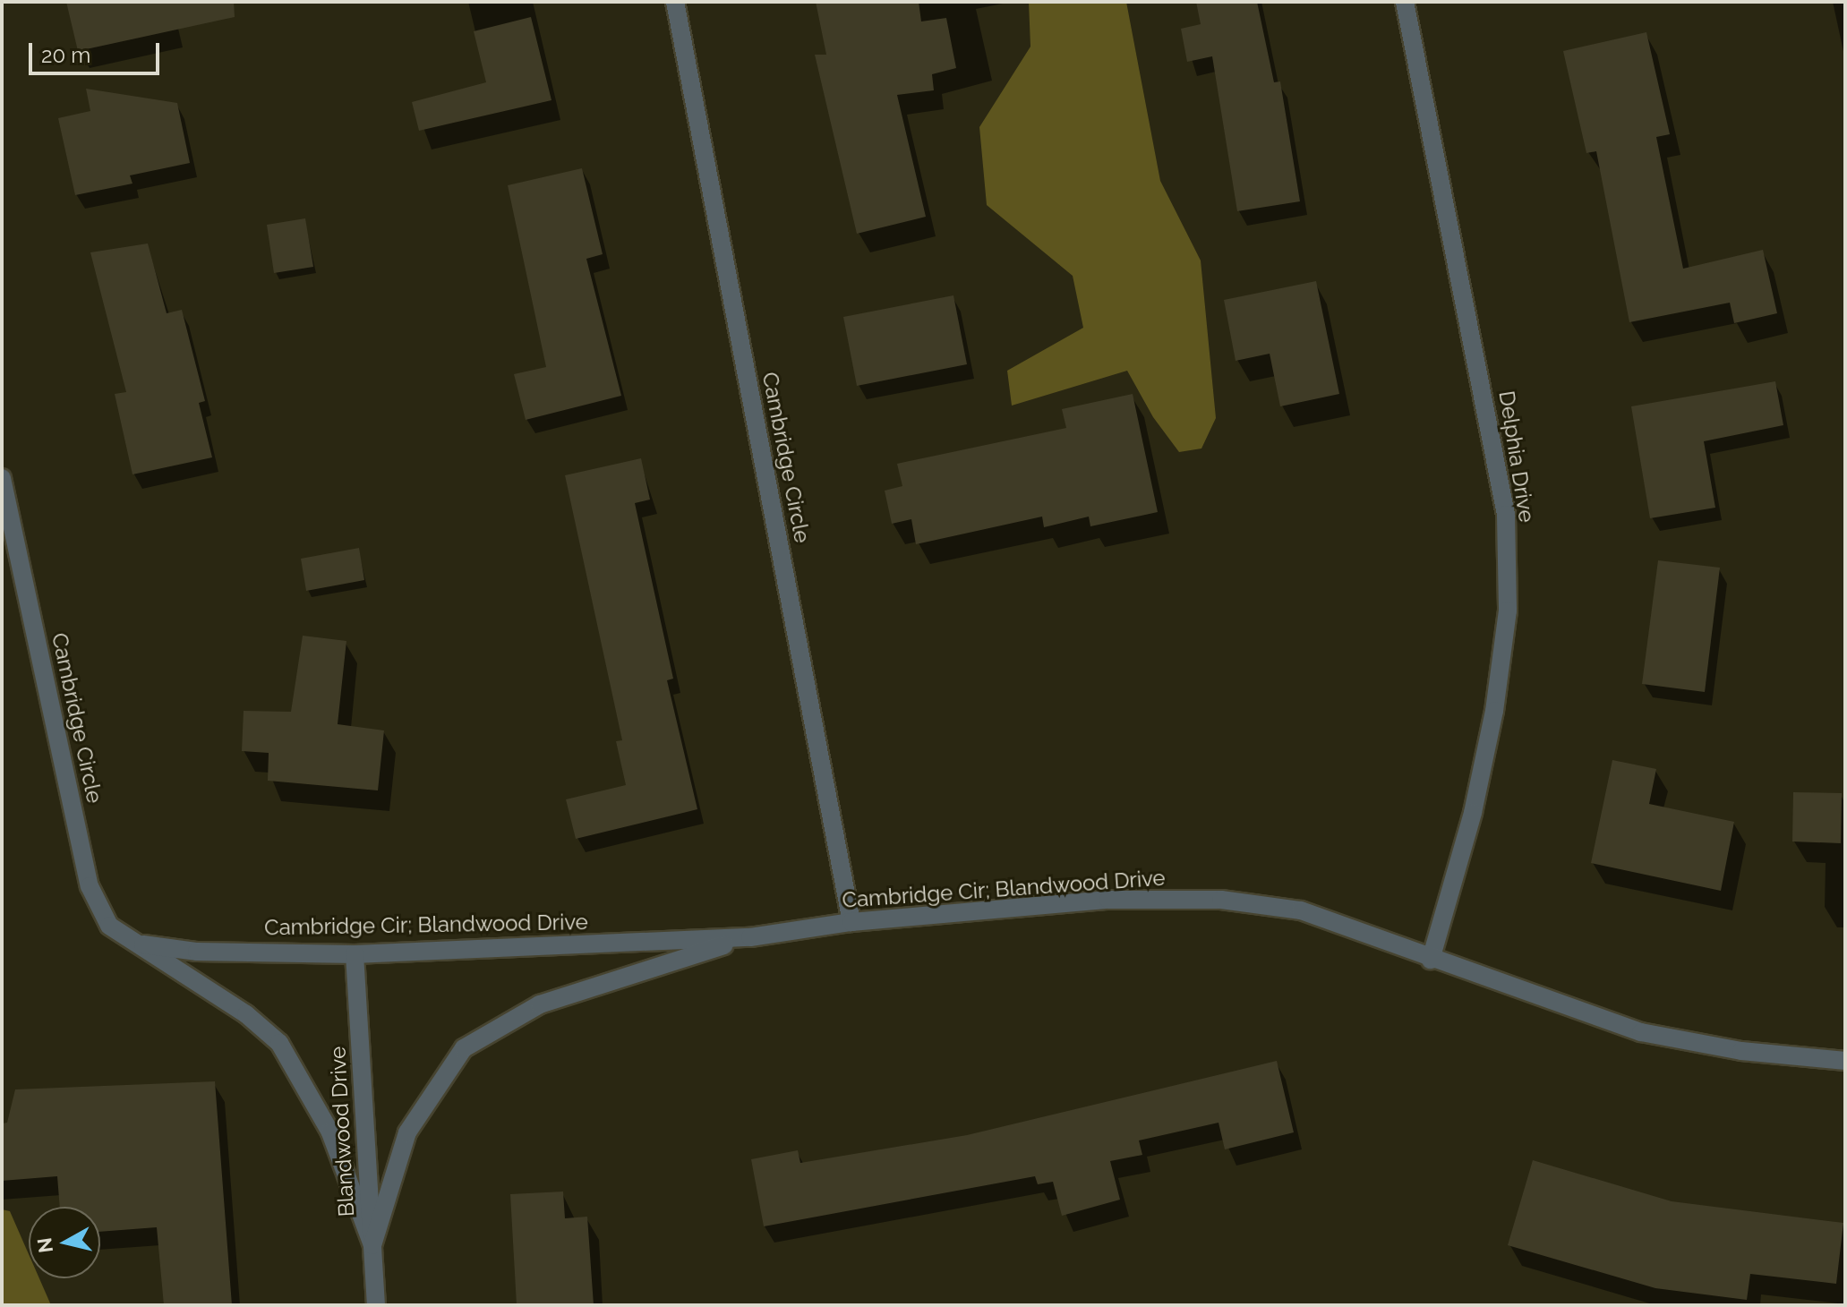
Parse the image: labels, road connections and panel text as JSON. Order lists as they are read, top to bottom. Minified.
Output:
{"streets":{"street":["Delphia Drive","Cambridge Circle","Cambridge Cir; Blandwood Drive","Blandwood Drive"]},"crossings":[["Delphia Drive","Cambridge Cir; Blandwood Drive"],["Cambridge Circle","Cambridge Cir; Blandwood Drive"],["Cambridge Circle","Blandwood Drive"],["Cambridge Cir; Blandwood Drive","Blandwood Drive"]],"scale_bar":"20 m","north":"left"}
